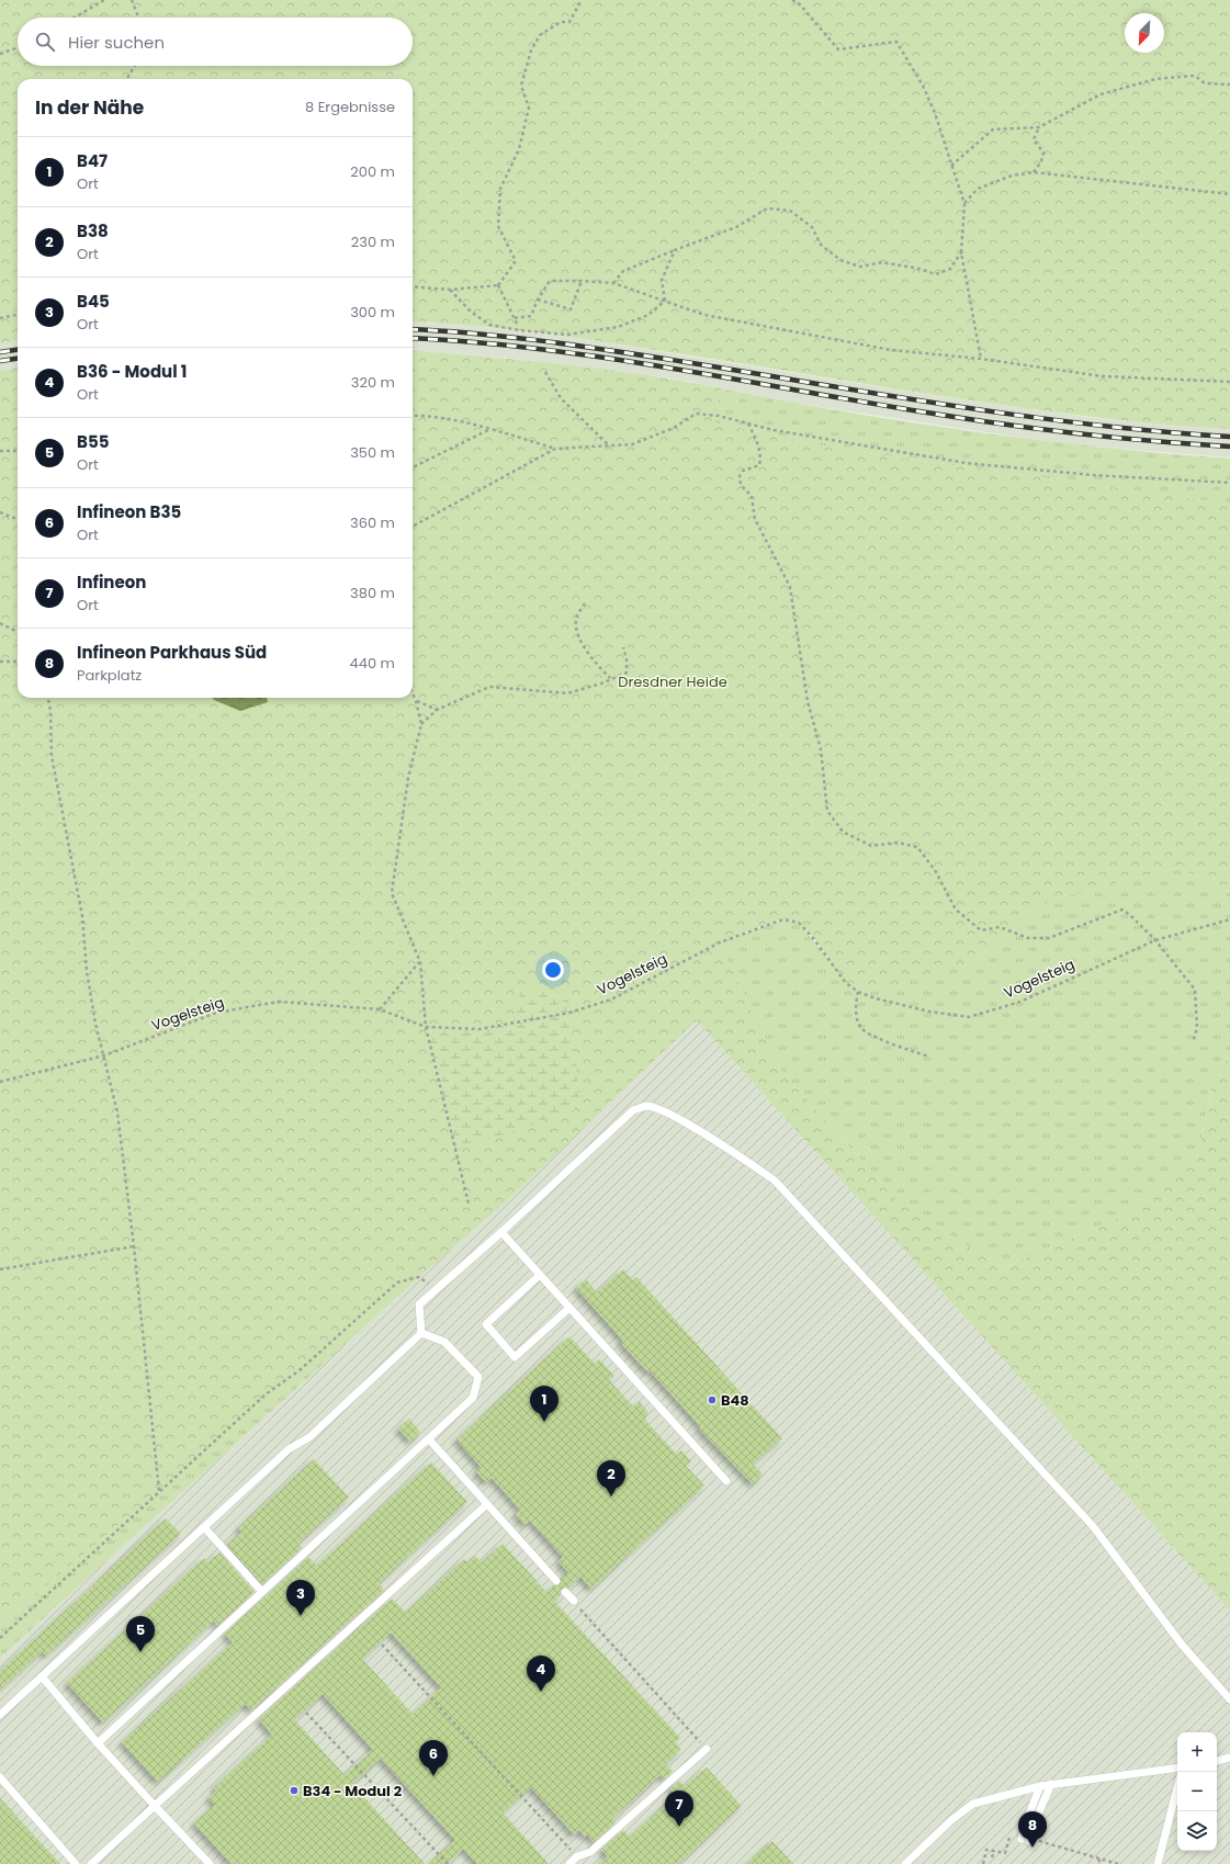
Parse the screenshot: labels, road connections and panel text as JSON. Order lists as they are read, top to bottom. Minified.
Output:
{"streets":{"path":["Vogelsteig"]},"parks":["Dresdner Heide"],"places":["B48","B34 - Modul 2"],"north":"bottom left","page":{"search":"Hier suchen","heading":["In der Nähe","8 Ergebnisse"],"list":[{"mark":"1","name":"B47","note":"Ort","value":"200 m"},{"mark":"2","name":"B38","note":"Ort","value":"230 m"},{"mark":"3","name":"B45","note":"Ort","value":"300 m"},{"mark":"4","name":"B36 - Modul 1","note":"Ort","value":"320 m"},{"mark":"5","name":"B55","note":"Ort","value":"350 m"},{"mark":"6","name":"Infineon B35","note":"Ort","value":"360 m"},{"mark":"7","name":"Infineon","note":"Ort","value":"380 m"},{"mark":"8","name":"Infineon Parkhaus Süd","note":"Parkplatz","value":"440 m"}],"pins":["1","2","3","5","4","6","7","8"],"map_buttons":["+","−"]}}
